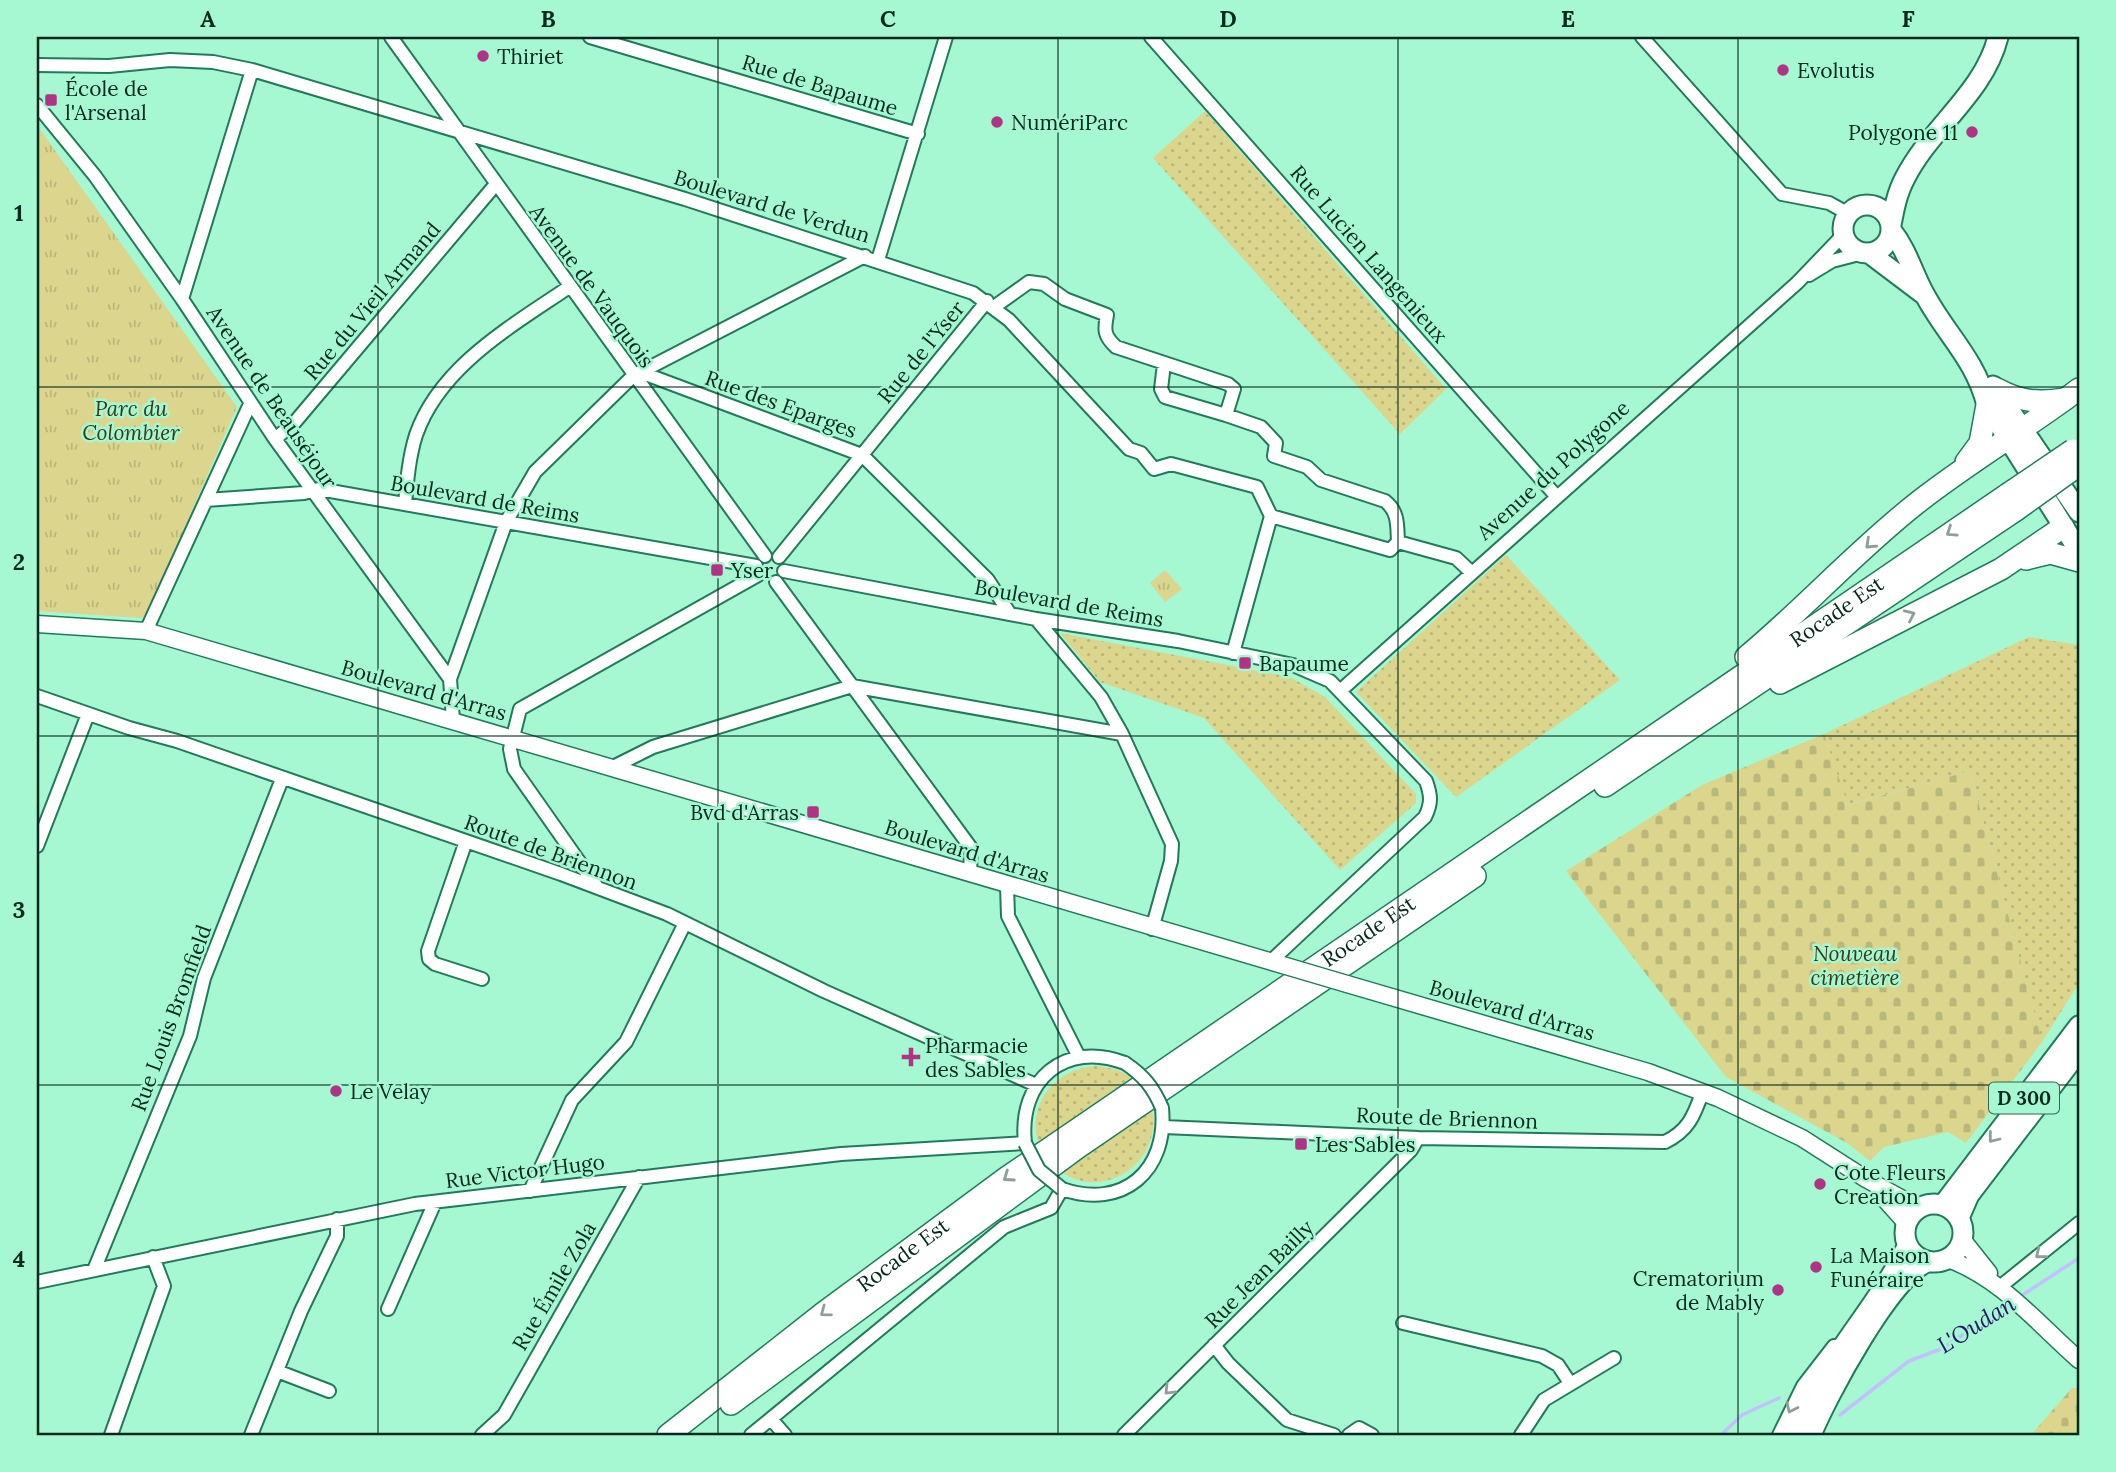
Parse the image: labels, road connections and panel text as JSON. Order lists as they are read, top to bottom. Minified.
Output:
{"streets":{"highway":["Rocade Est"],"main road":["Boulevard d'Arras","D 300"],"street":["Rue de Bapaume","Boulevard de Verdun","Rue Lucien Langenieux","Avenue de Vauquois","Rue du Vieil Armand","Rue de l'Yser","Avenue de Beauséjour","Rue des Eparges","Avenue du Polygone","Boulevard de Reims","Route de Briennon","Rue Louis Bromfield","Rue Victor Hugo","Rue Jean Bailly","Rue Émile Zola"]},"crossings":[["Rue de Bapaume","Boulevard de Verdun"],["Boulevard de Verdun","Avenue de Vauquois"],["Boulevard de Verdun","Rue de l'Yser"],["Rue Lucien Langenieux","Avenue du Polygone"],["Avenue de Vauquois","Rue du Vieil Armand"],["Avenue de Vauquois","Rue des Eparges"],["Avenue de Vauquois","Boulevard de Reims"],["Rue du Vieil Armand","Avenue de Beauséjour"],["Rue de l'Yser","Rue des Eparges"],["Avenue de Beauséjour","Boulevard de Reims"],["Rue des Eparges","Boulevard de Reims"],["Avenue du Polygone","Boulevard de Reims"],["Boulevard de Reims","Boulevard d'Arras"],["Boulevard d'Arras","Route de Briennon"],["Boulevard d'Arras","D 300"],["Route de Briennon","Rue Louis Bromfield"],["Route de Briennon","Rue Victor Hugo"],["Route de Briennon","Rue Jean Bailly"],["Rue Louis Bromfield","Rue Victor Hugo"],["Rue Victor Hugo","Rue Émile Zola"]],"water":["L'Oudan"],"parks":["Parc du Colombier","Nouveau cimetière"],"places":{"other":["Thiriet","Evolutis","NumériParc","Polygone 11","Le Velay","Cote Fleurs Creation","La Maison Funéraire","Crematorium de Mably"],"transit":["École de l'Arsenal","Yser","Bapaume","Bvd d'Arras","Les Sables"],"health":["Pharmacie des Sables"]},"grid":{"columns":["A","B","C","D","E","F"],"rows":["1","2","3","4"]}}
